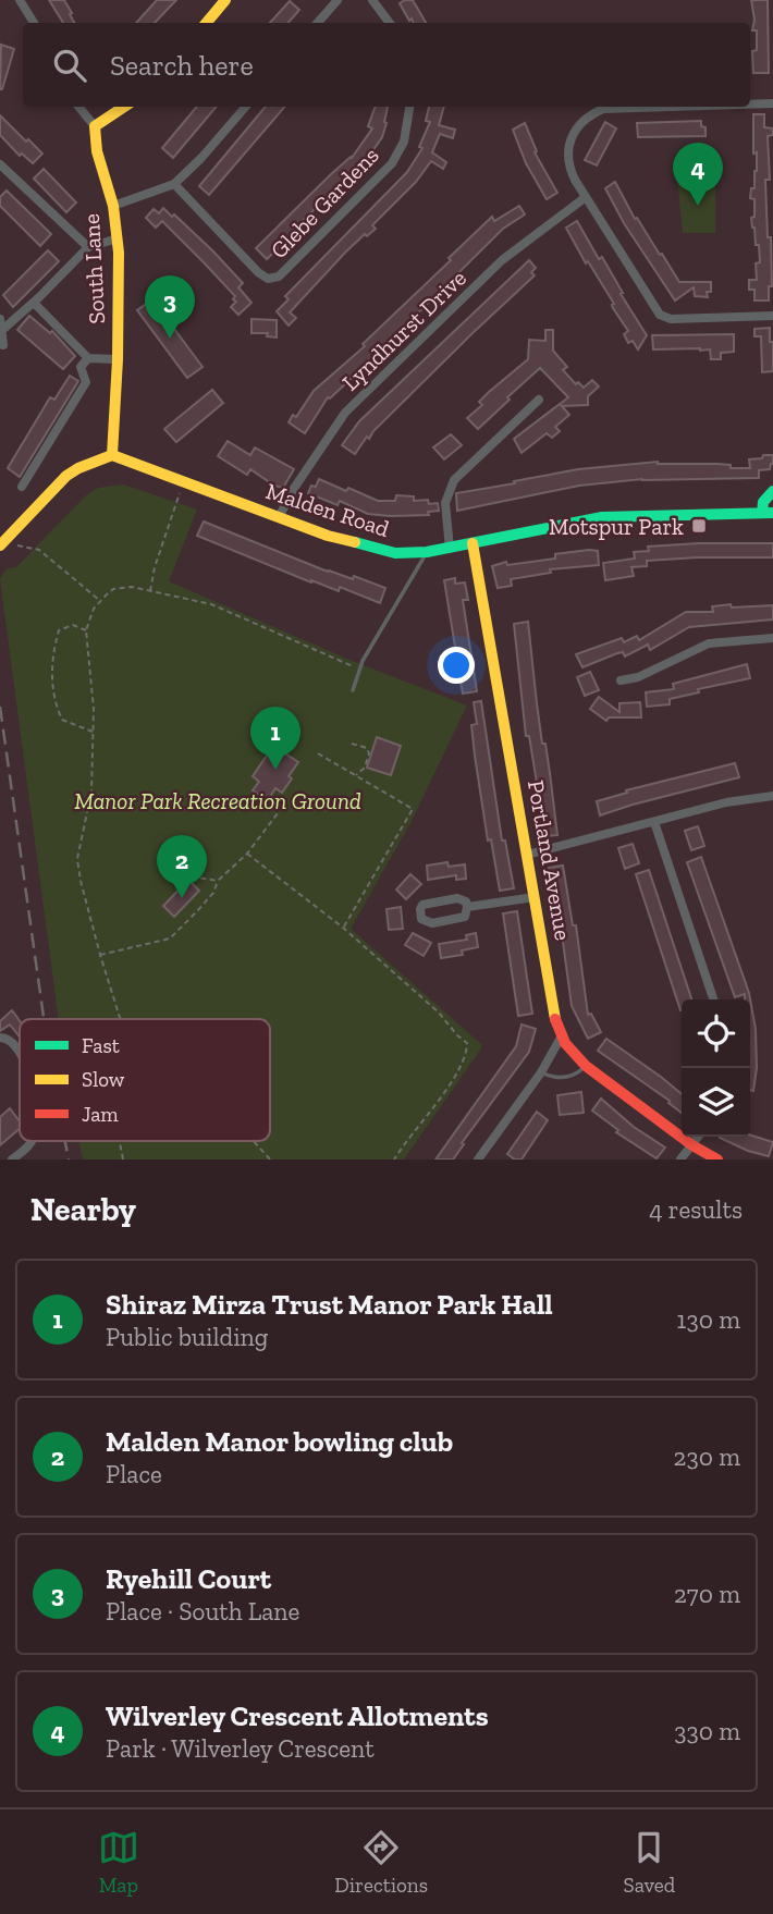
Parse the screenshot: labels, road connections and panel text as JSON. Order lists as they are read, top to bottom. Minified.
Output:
{"streets":{"street":["Glebe Gardens","South Lane","Lyndhurst Drive","Malden Road","Portland Avenue"]},"crossings":[["South Lane","Malden Road"],["Lyndhurst Drive","Malden Road"],["Malden Road","Portland Avenue"]],"parks":["Manor Park Recreation Ground"],"places":{"transit":["Motspur Park"]},"legend":["Fast","Slow","Jam"],"page":{"search":"Search here","pins":["4","3","1","2"],"heading":["Nearby","4 results"],"list":[{"mark":"1","name":"Shiraz Mirza Trust Manor Park Hall","note":"Public building","value":"130 m"},{"mark":"2","name":"Malden Manor bowling club","note":"Place","value":"230 m"},{"mark":"3","name":"Ryehill Court","note":"Place · South Lane","value":"270 m"},{"mark":"4","name":"Wilverley Crescent Allotments","note":"Park · Wilverley Crescent","value":"330 m"}],"nav":["Map","Directions","Saved"]}}
